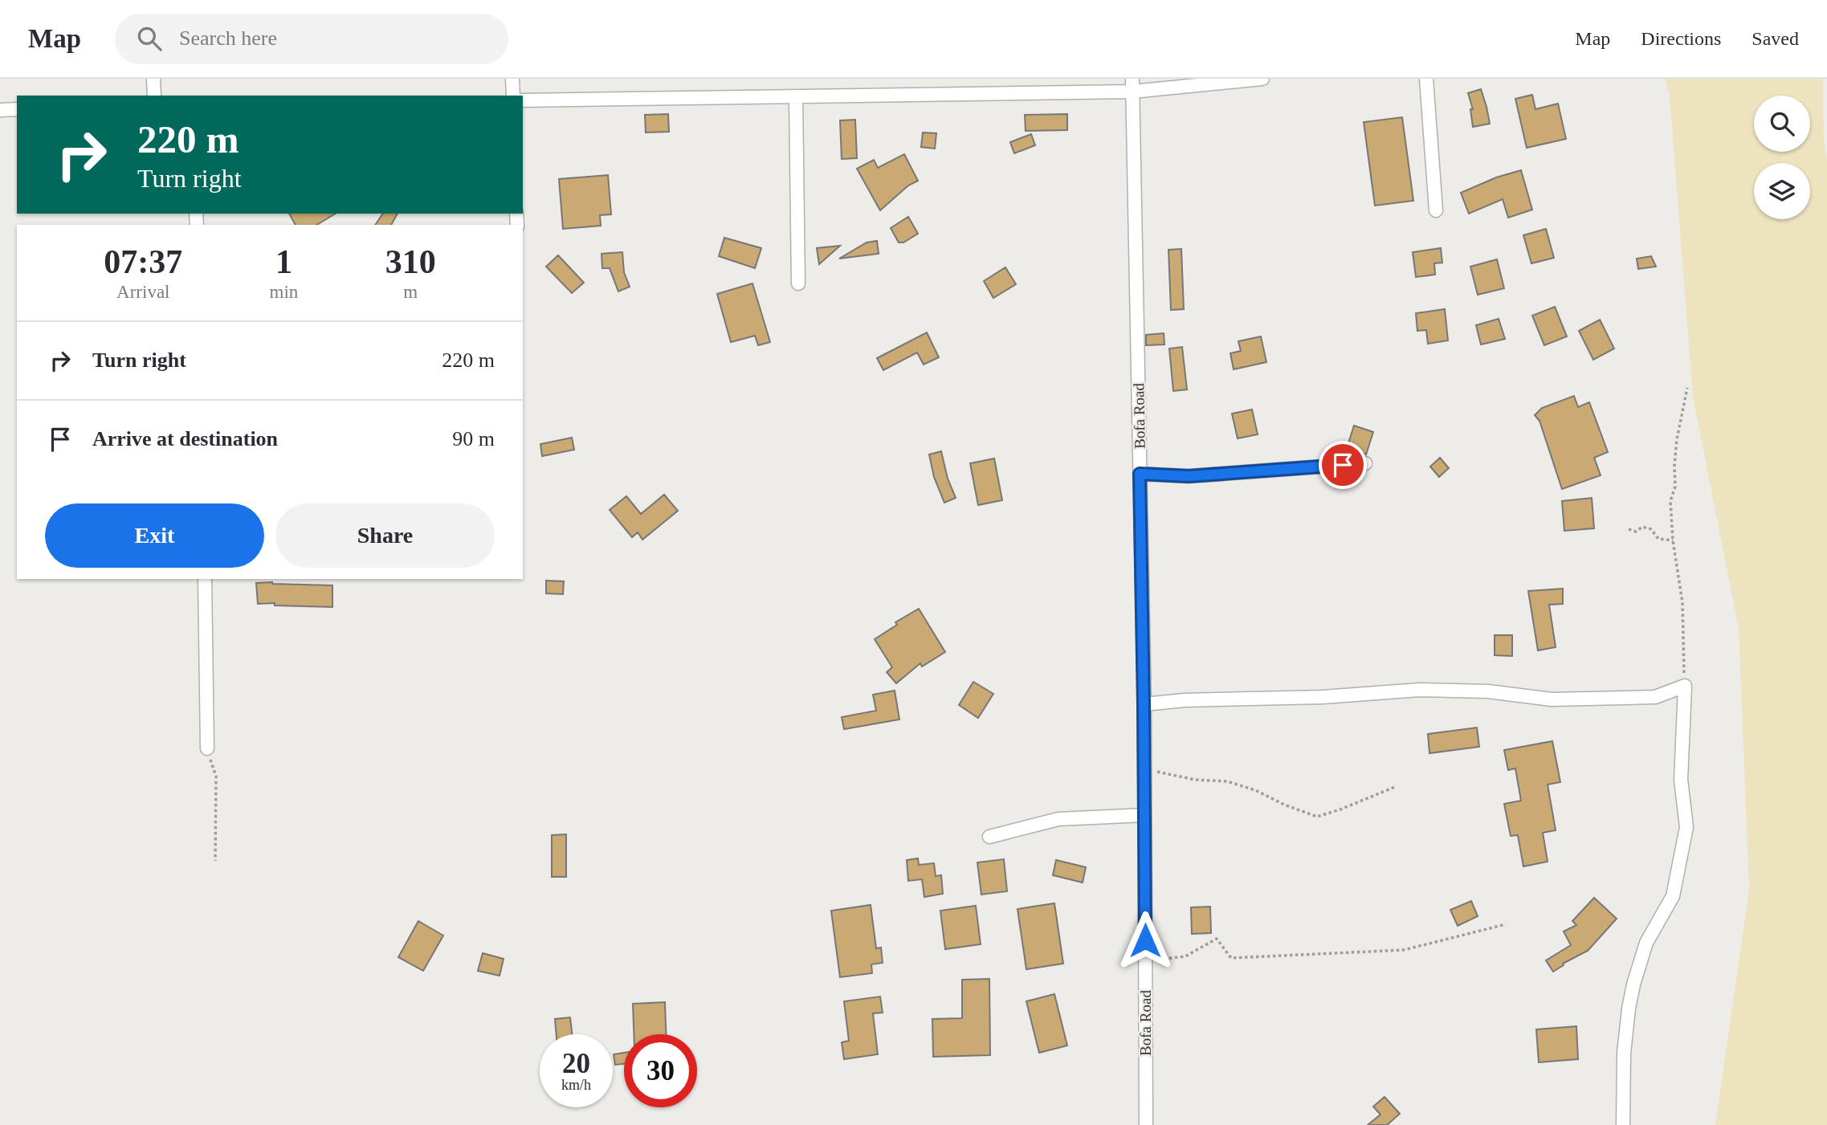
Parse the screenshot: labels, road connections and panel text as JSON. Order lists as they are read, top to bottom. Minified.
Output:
{"streets":{"street":["Bofa Road"]},"page":{"header":"Map","search":"Search here","nav":["Map","Directions","Saved"],"turn":["220 m","Turn right"],"eta":["07:37","Arrival","1","min","310","m"],"list":[{"name":"Turn right","value":"220 m"},{"name":"Arrive at destination","value":"90 m"}],"buttons":["Exit","Share"],"speed":"20 km/h","limit":"30"}}
